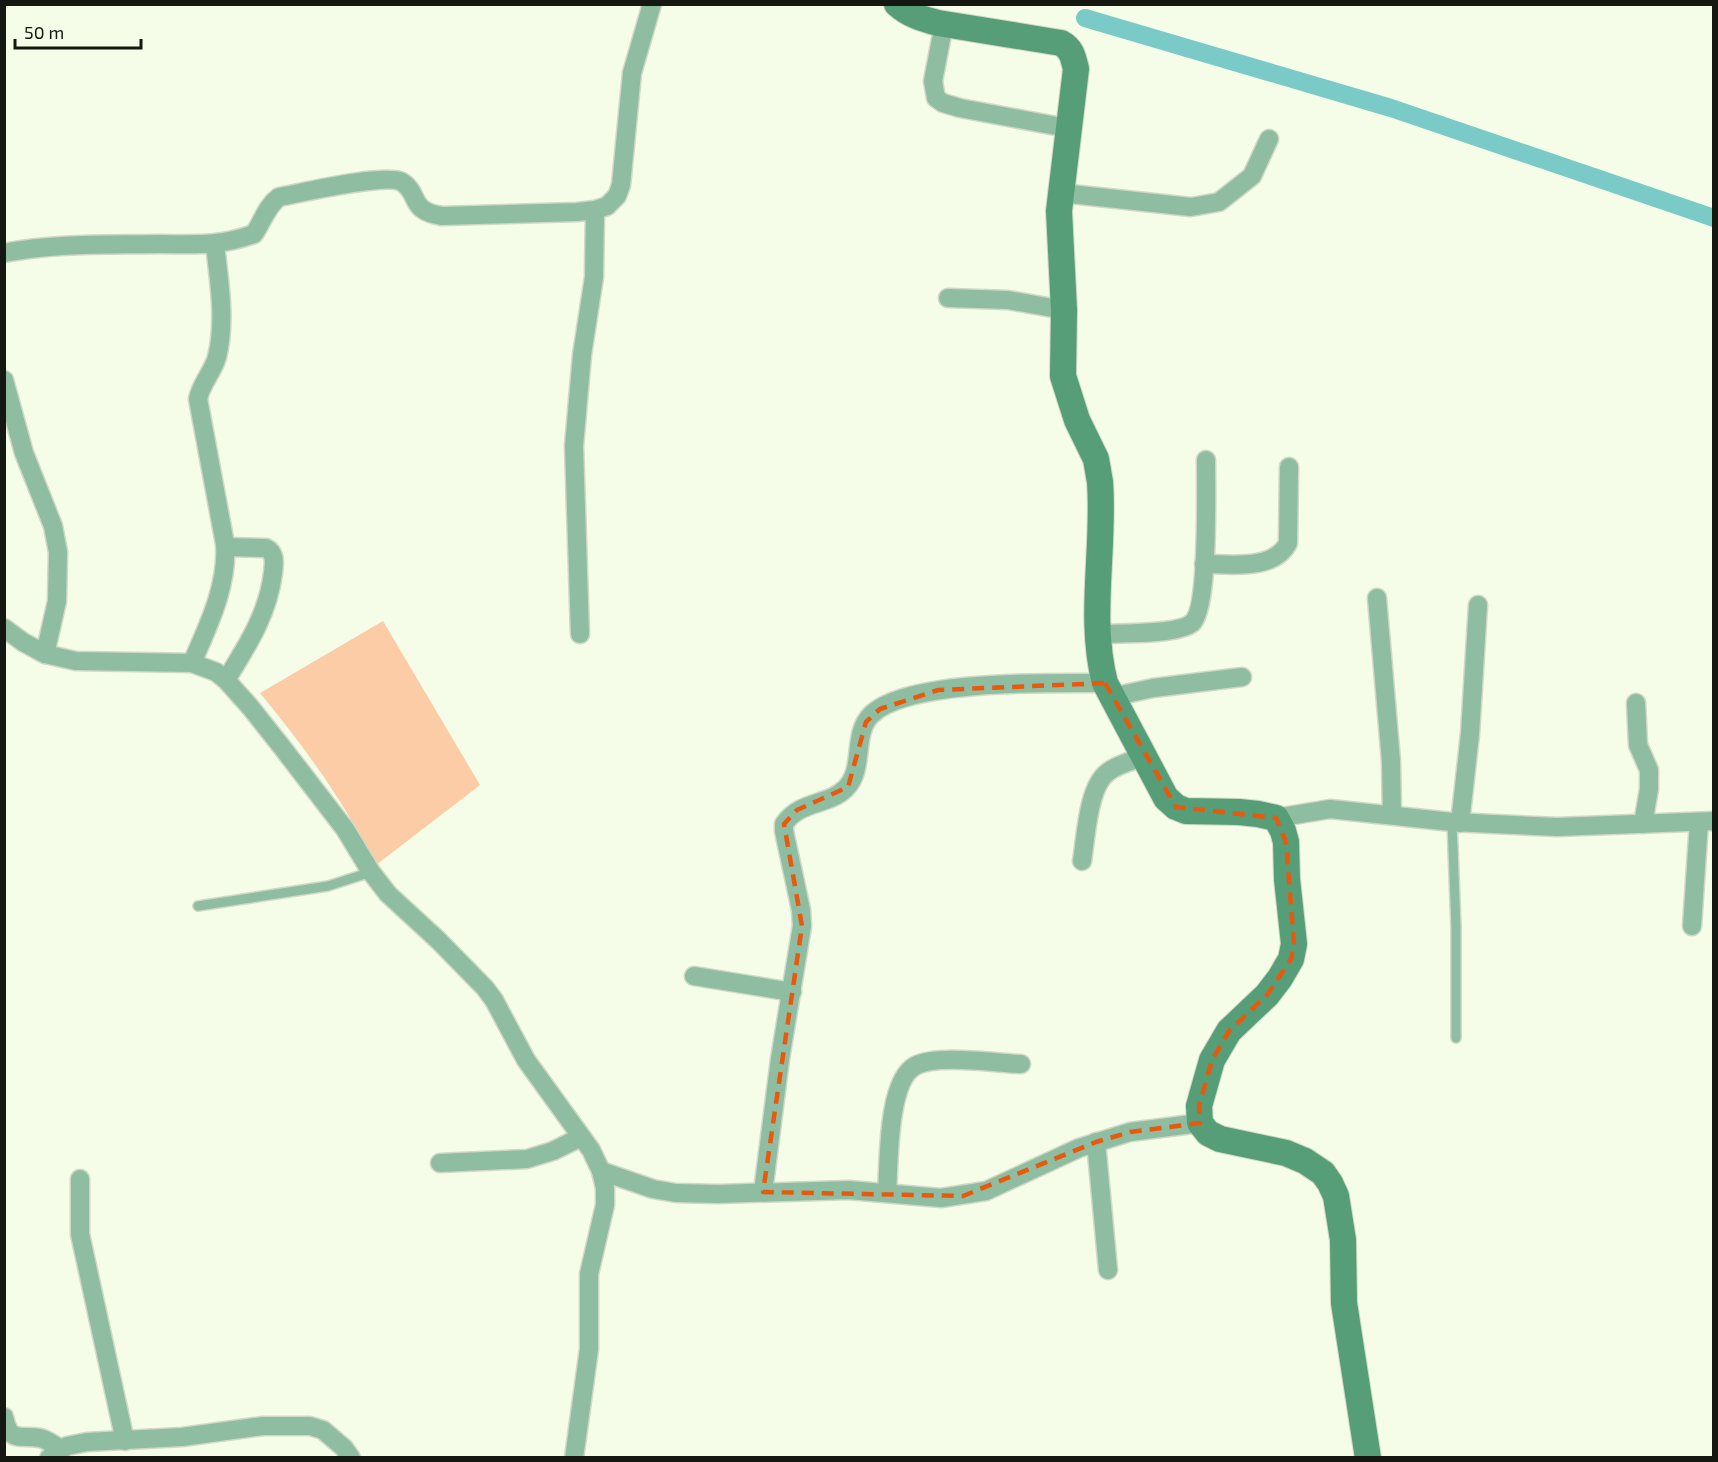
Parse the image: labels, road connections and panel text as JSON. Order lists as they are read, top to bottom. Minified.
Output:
{"scale_bar":"50 m"}
